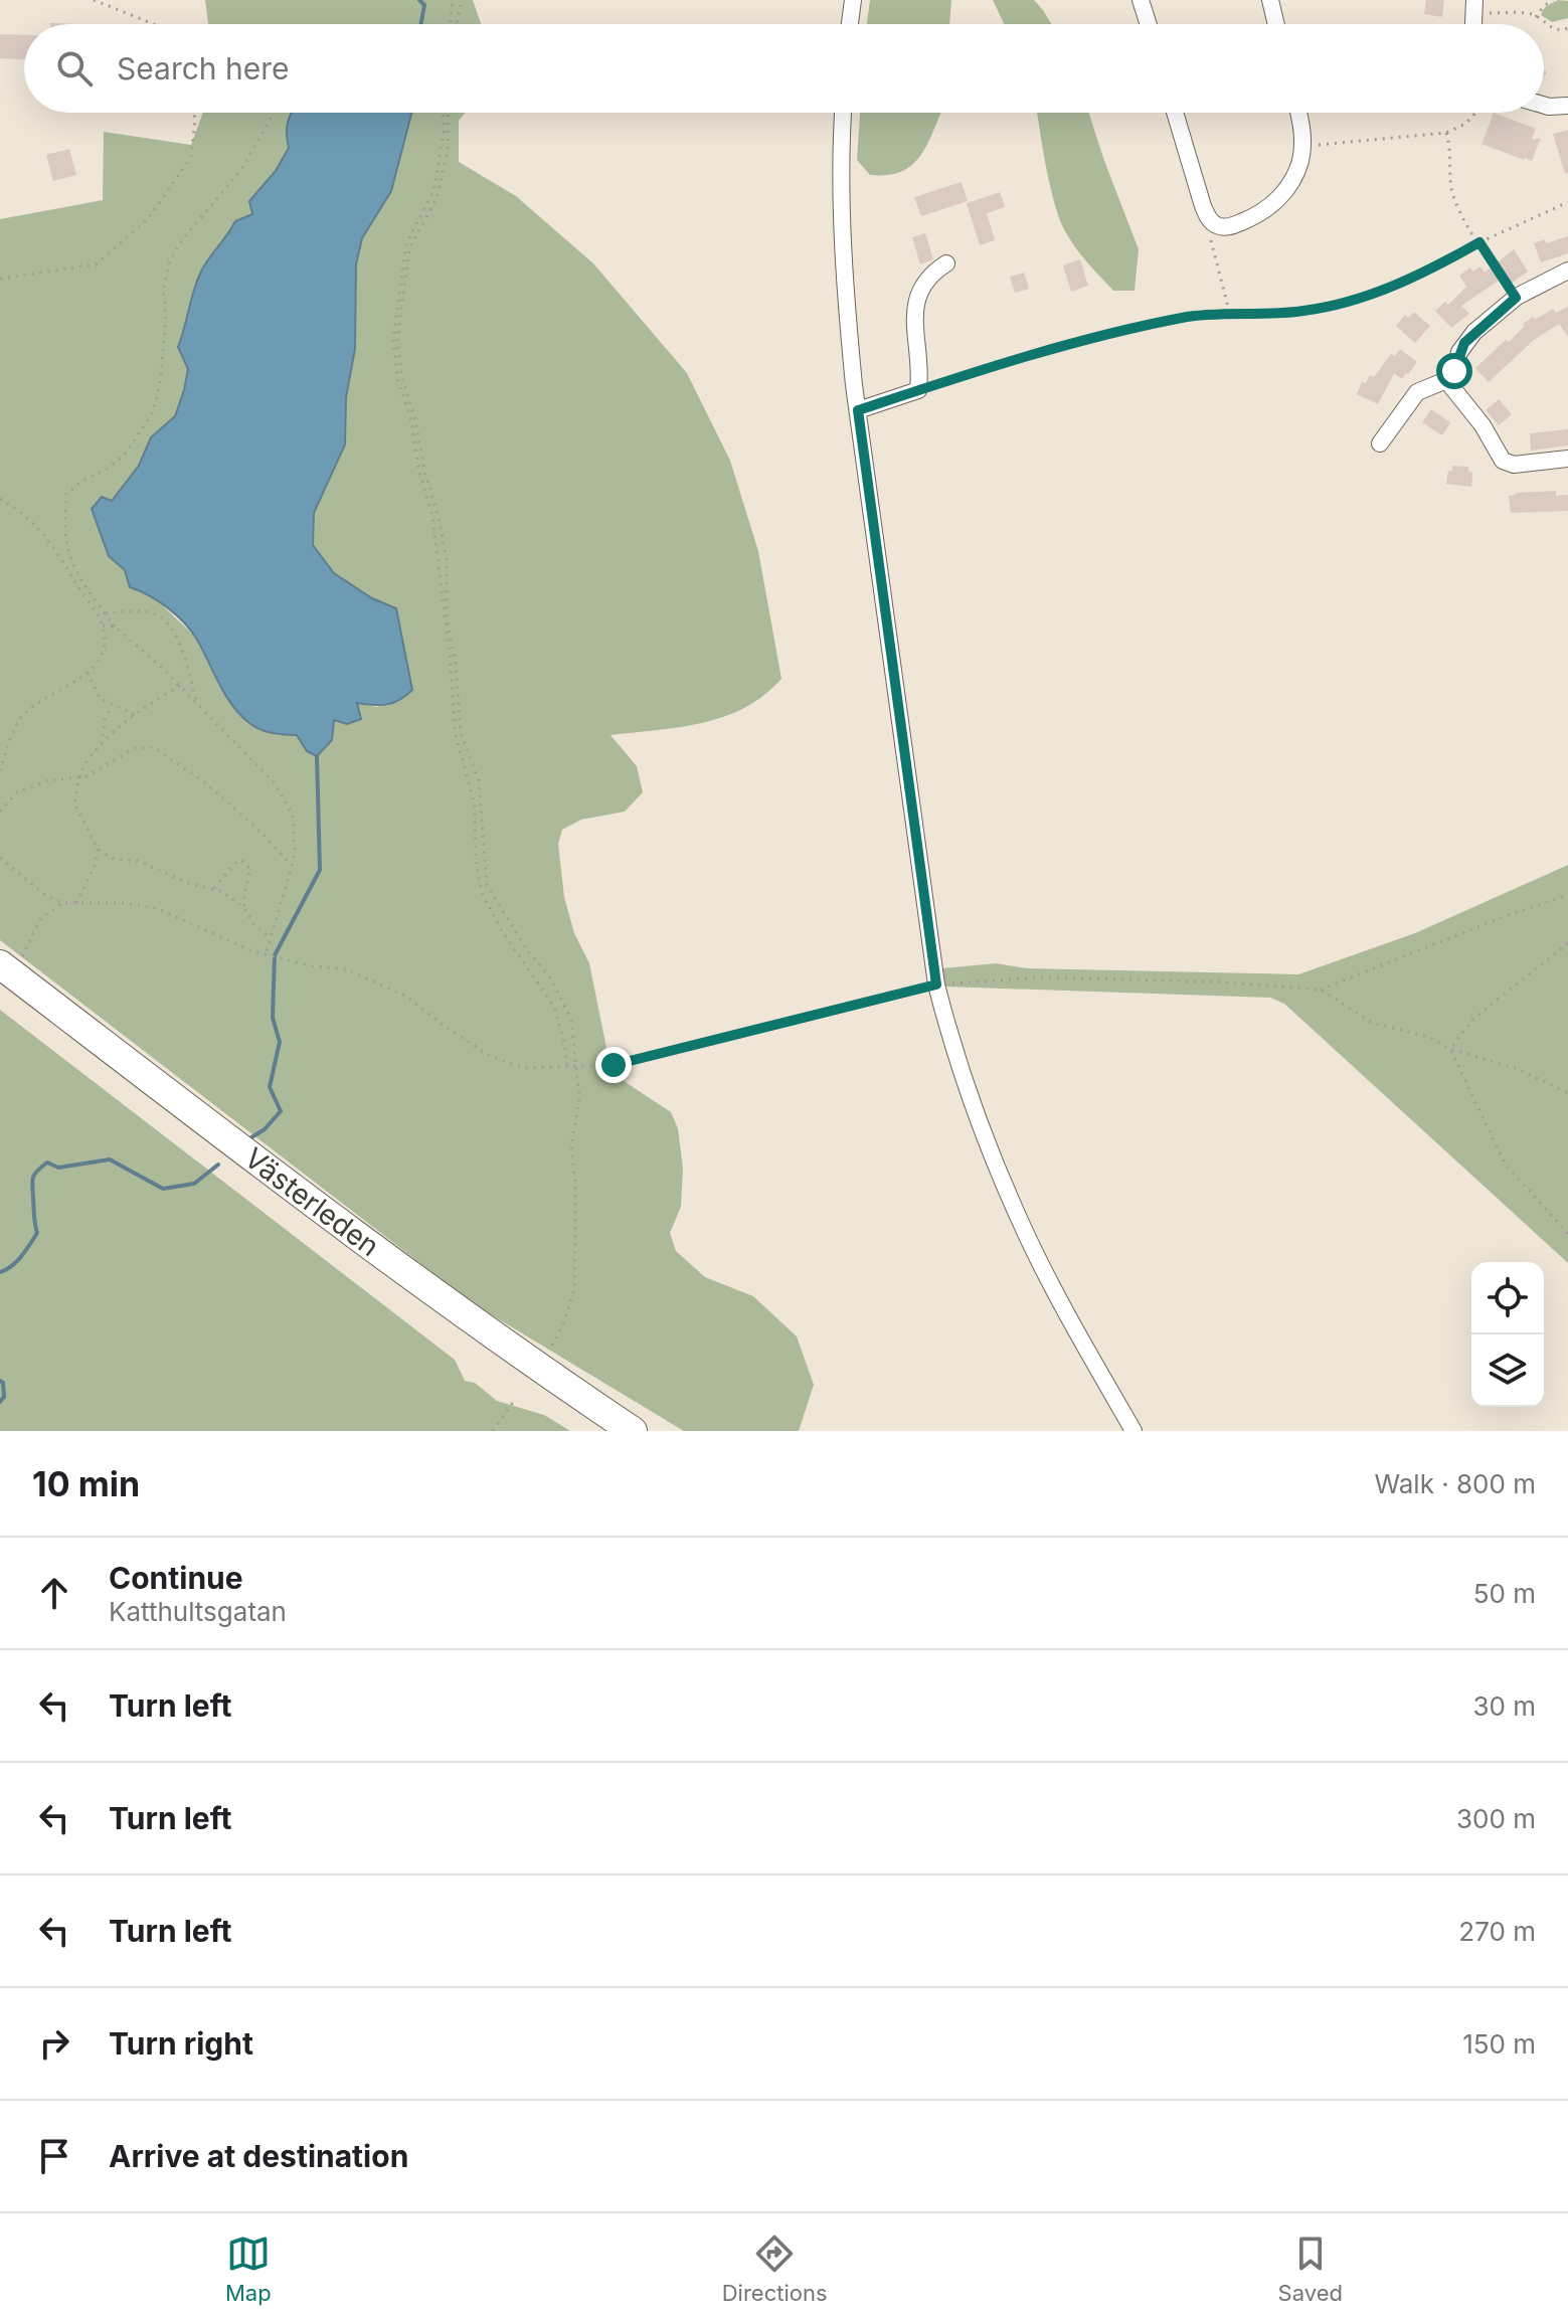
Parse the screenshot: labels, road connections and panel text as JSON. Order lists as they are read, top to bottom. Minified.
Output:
{"streets":{"highway":["Västerleden"]},"page":{"search":"Search here","heading":["10 min","Walk · 800 m"],"list":[["Continue","Katthultsgatan","50 m"],["Turn left","30 m"],["Turn left","300 m"],["Turn left","270 m"],["Turn right","150 m"],"Arrive at destination"],"nav":["Map","Directions","Saved"]}}
